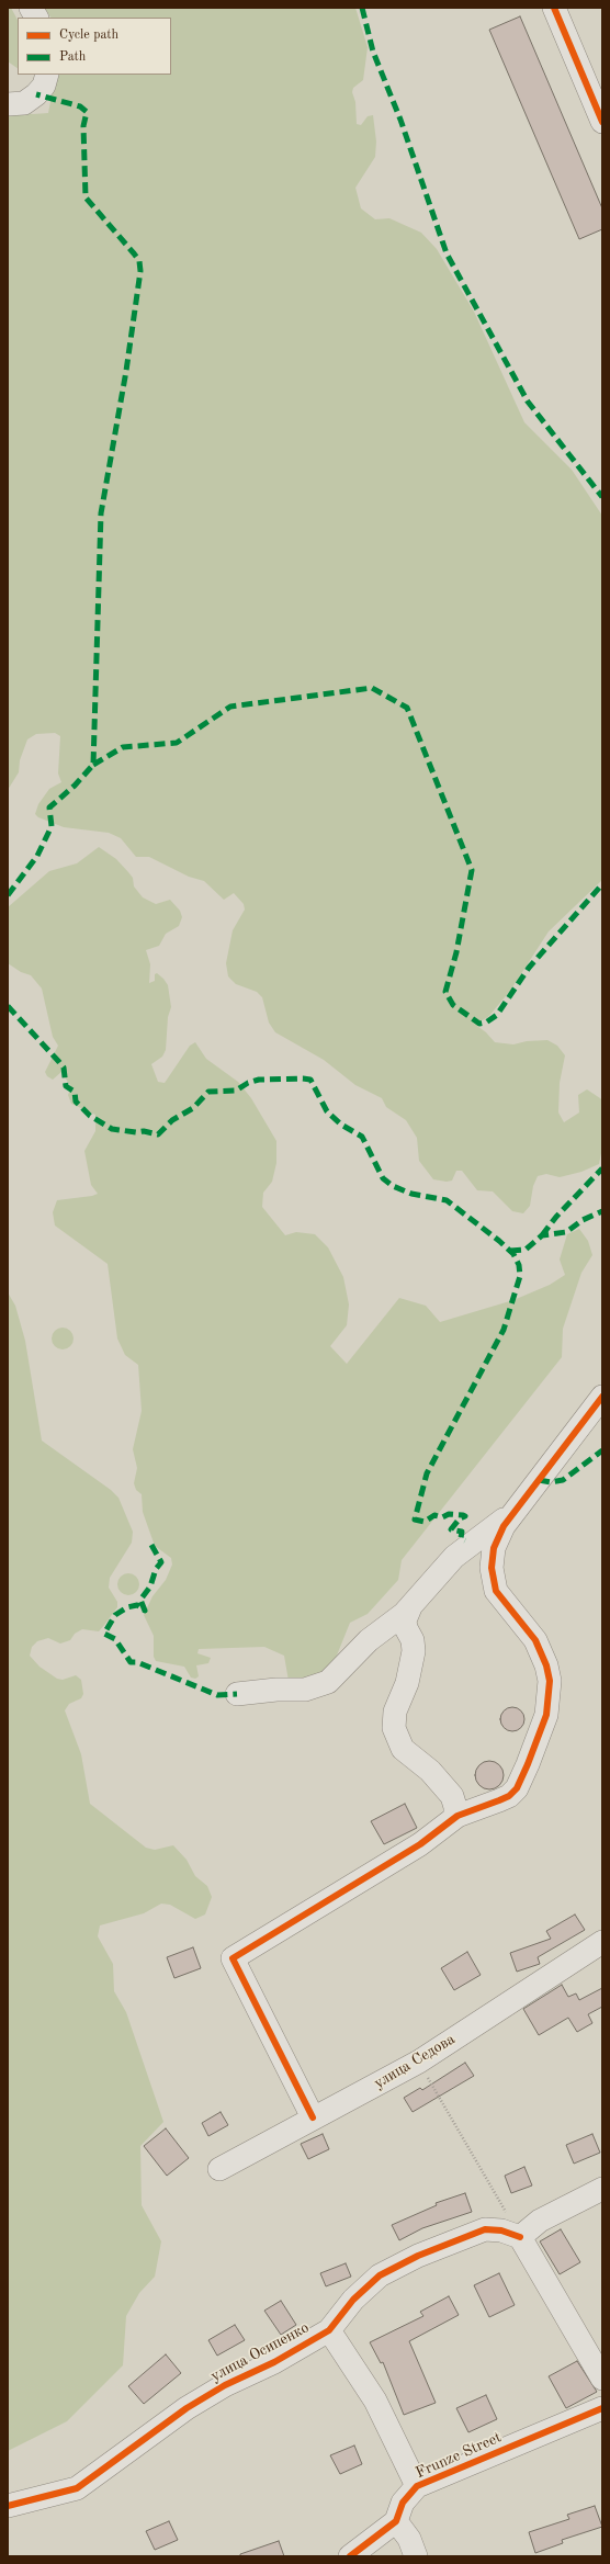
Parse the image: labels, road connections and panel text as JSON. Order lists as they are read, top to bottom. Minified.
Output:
{"streets":{"street":["улица Седова","улица Осипенко","Frunze Street"]},"legend":["Cycle path","Path"]}
